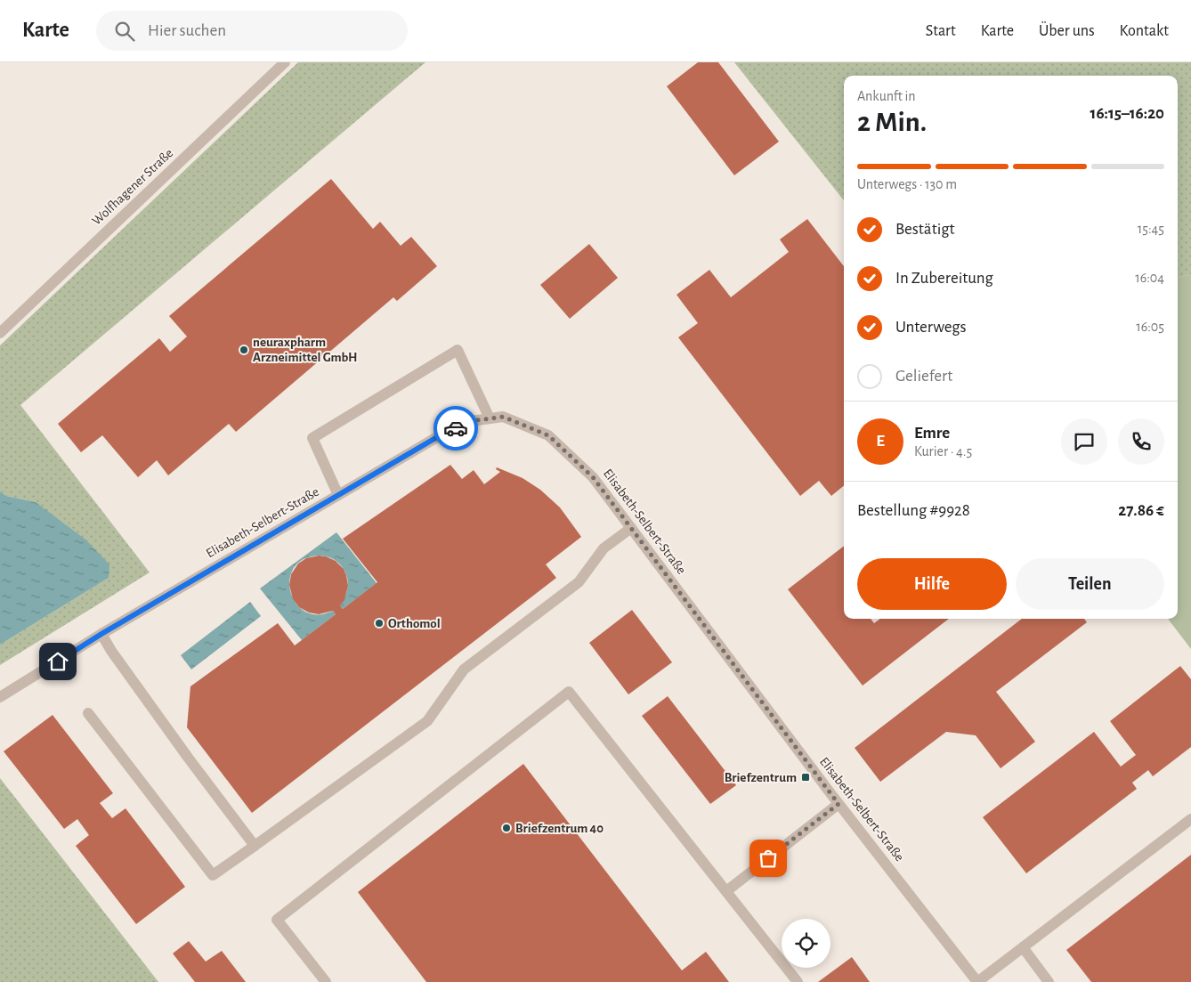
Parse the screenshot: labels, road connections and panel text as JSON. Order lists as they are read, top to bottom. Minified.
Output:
{"streets":{"street":["Wolfhagener Straße","Elisabeth-Selbert-Straße"]},"places":{"other":["neuraxpharm Arzneimittel GmbH","Orthomol","Briefzentrum 40"],"transit":["Briefzentrum"]},"page":{"header":"Karte","search":"Hier suchen","nav":["Start","Karte","Über uns","Kontakt"],"heading":["2 Min.","Ankunft in","16:15–16:20"],"panel":["Emre","Kurier · 4.5","Bestellung #9928","27.86 €"],"bar":"Unterwegs · 130 m","list":[["Bestätigt","15:45"],["In Zubereitung","16:04"],["Unterwegs","16:05"],"Geliefert"],"round":"E","buttons":["Hilfe","Teilen"]}}
